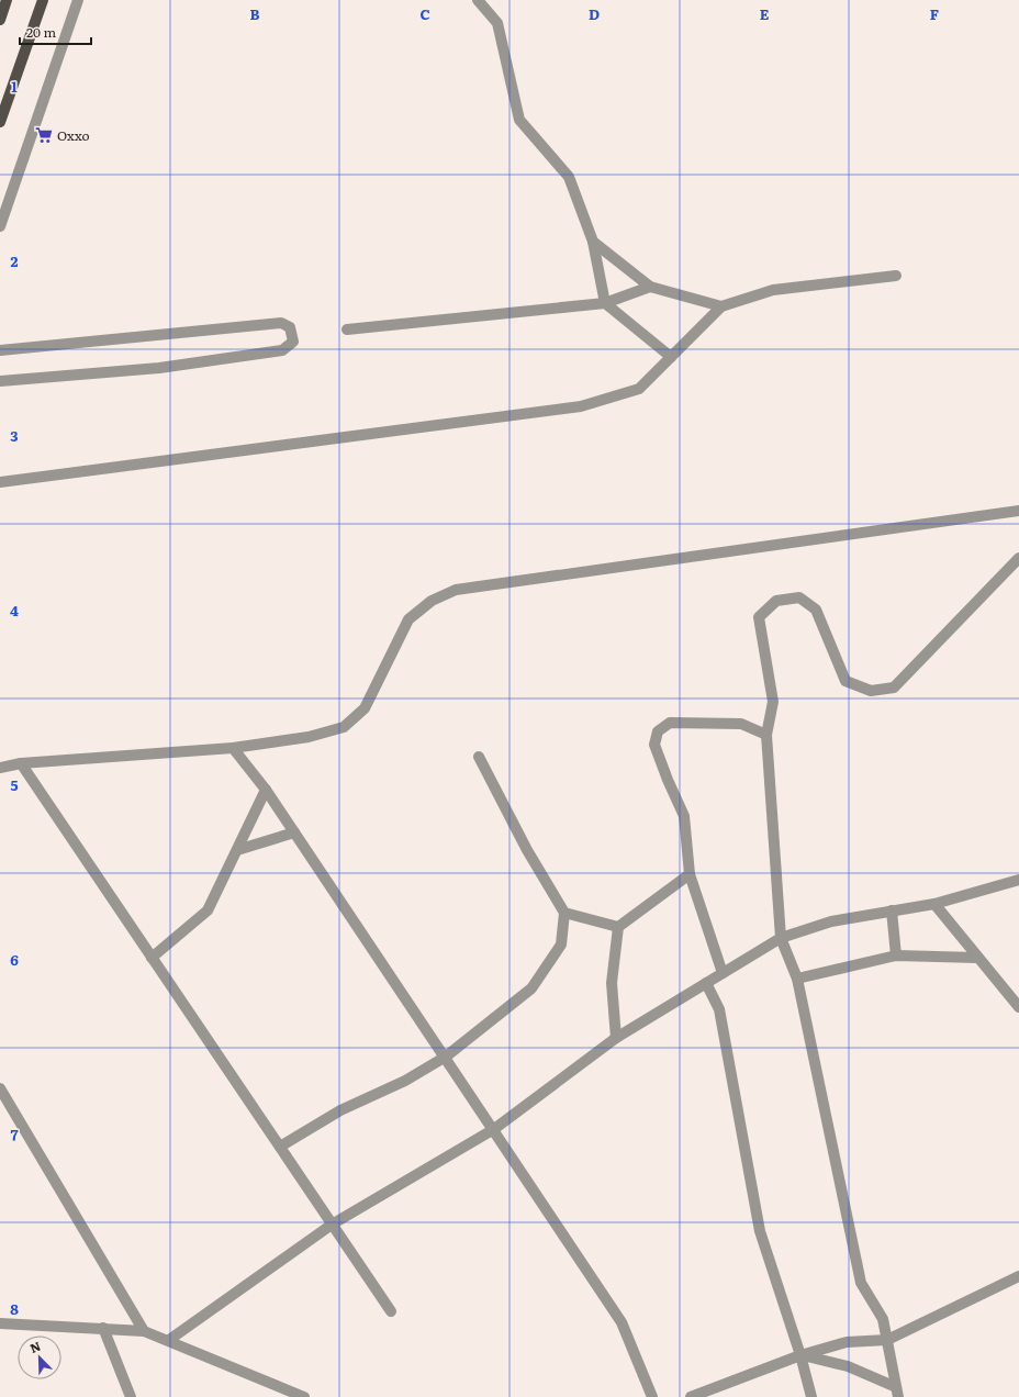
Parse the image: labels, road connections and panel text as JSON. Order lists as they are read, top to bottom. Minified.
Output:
{"places":{"supermarket":["Oxxo"]},"scale_bar":"20 m","north":"top left","grid":{"columns":["B","C","D","E","F"],"rows":["1","2","3","4","5","6","7","8"]}}
